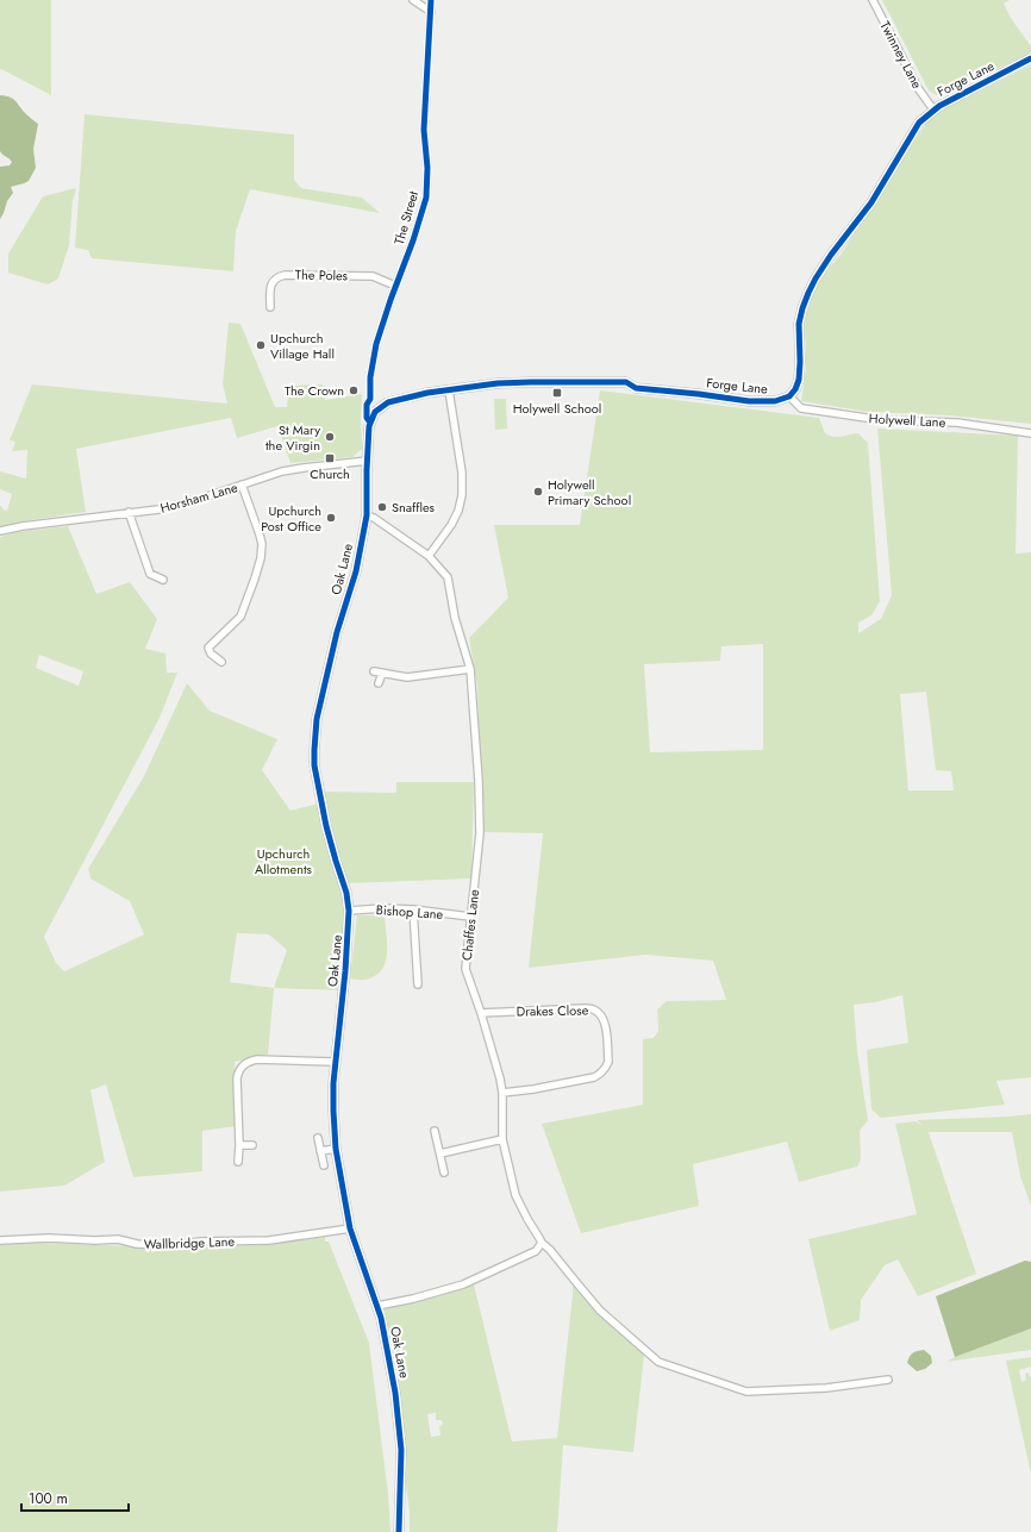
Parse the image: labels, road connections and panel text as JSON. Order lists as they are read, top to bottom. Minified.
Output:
{"streets":{"street":["Twinney Lane","Forge Lane","The Street","The Poles","Holywell Lane","Horsham Lane","Oak Lane","Bishop Lane","Chaffes Lane","Drakes Close","Wallbridge Lane"]},"crossings":[["Twinney Lane","Forge Lane"],["Forge Lane","Holywell Lane"],["The Street","The Poles"],["The Street","Oak Lane"],["Horsham Lane","Oak Lane"],["Oak Lane","Bishop Lane"],["Oak Lane","Chaffes Lane"],["Oak Lane","Wallbridge Lane"],["Bishop Lane","Chaffes Lane"],["Chaffes Lane","Drakes Close"]],"parks":["Upchurch Allotments"],"places":{"other":["Upchurch Village Hall","The Crown","St Mary the Virgin","Holywell Primary School","Snaffles","Upchurch Post Office"],"transit":["Holywell School","Church"]},"scale_bar":"100 m"}
